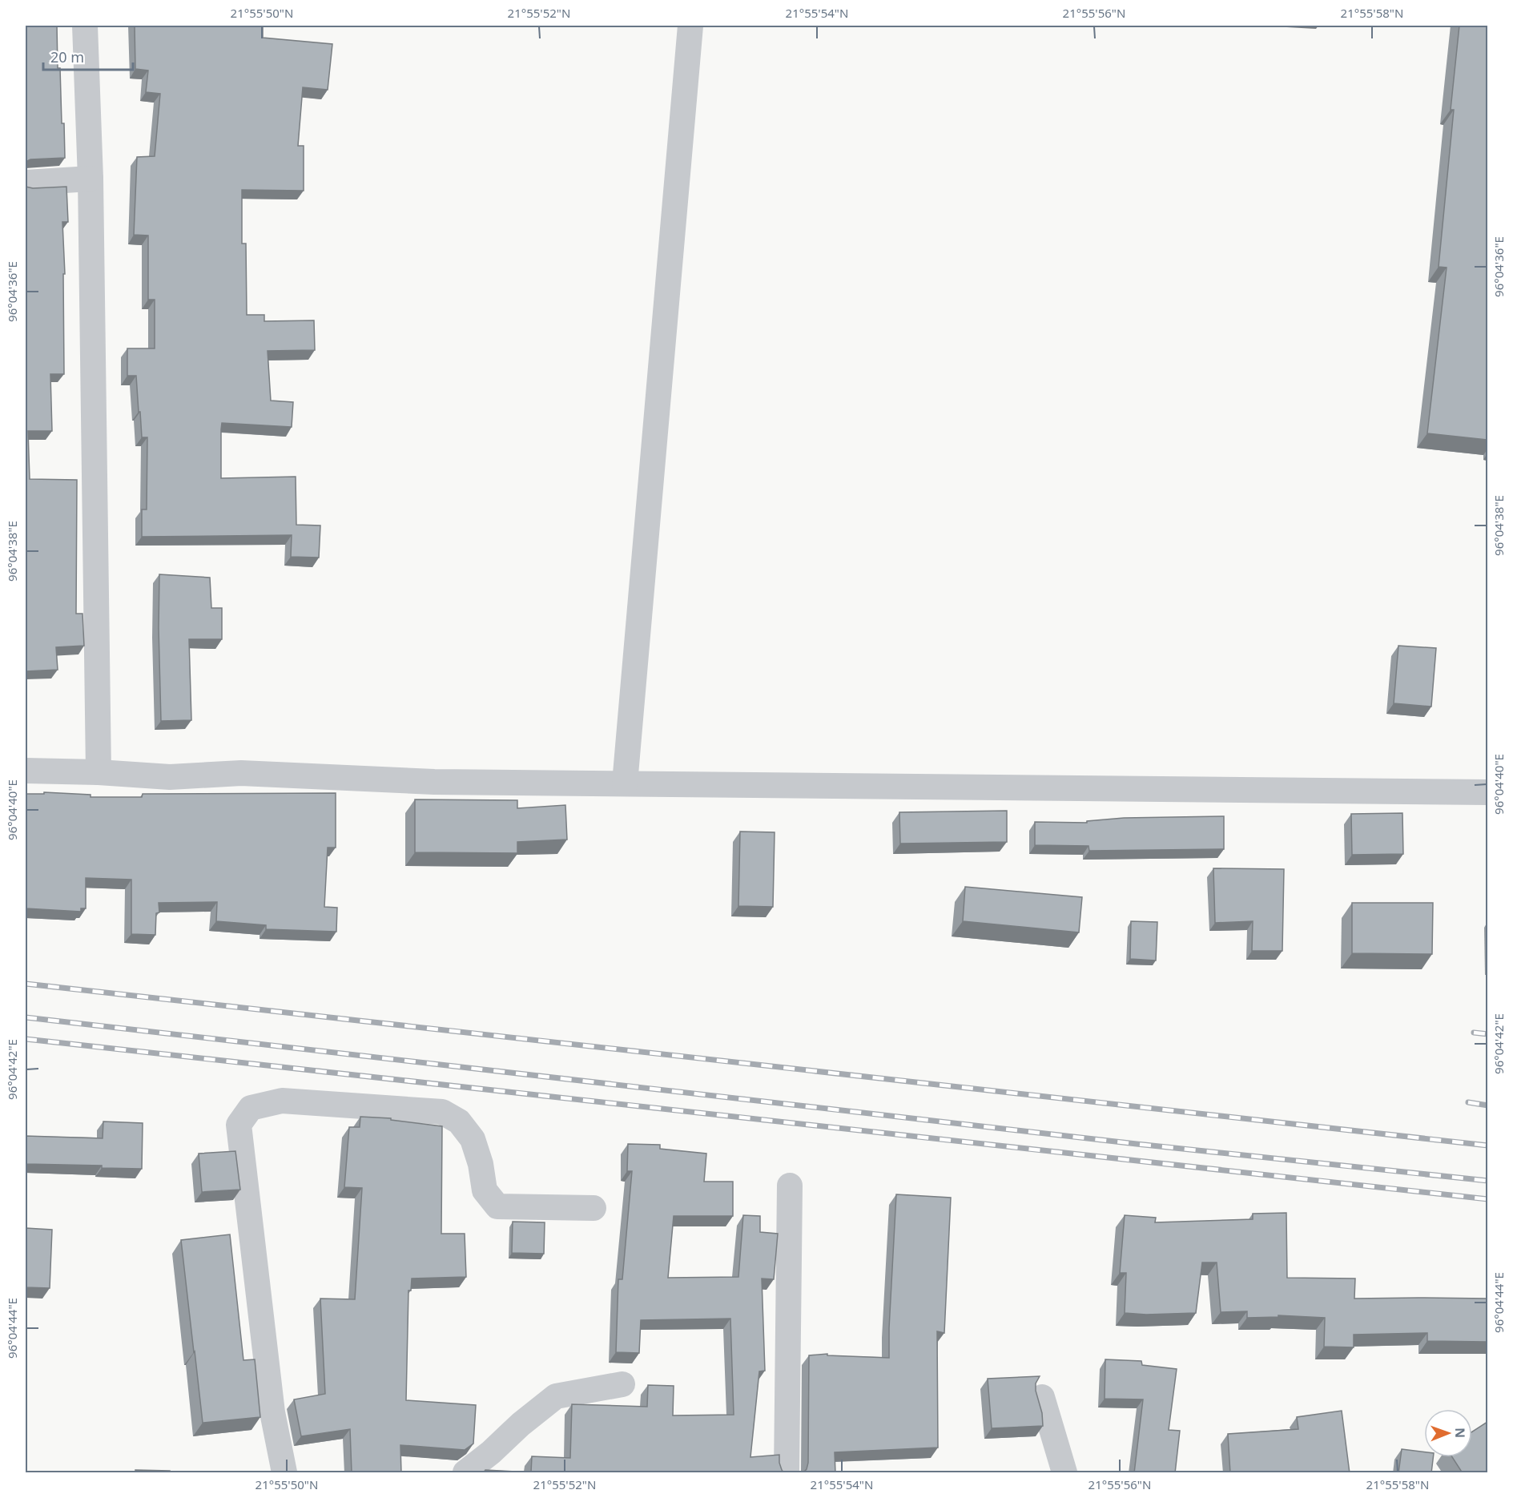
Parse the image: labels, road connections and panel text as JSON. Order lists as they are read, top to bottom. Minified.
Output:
{"scale_bar":"20 m","north":"right","coordinates":["21°55'50\"N","21°55'52\"N","21°55'54\"N","21°55'56\"N","21°55'58\"N","96°04'36\"E","96°04'38\"E","96°04'40\"E","96°04'42\"E","96°04'44\"E"]}
